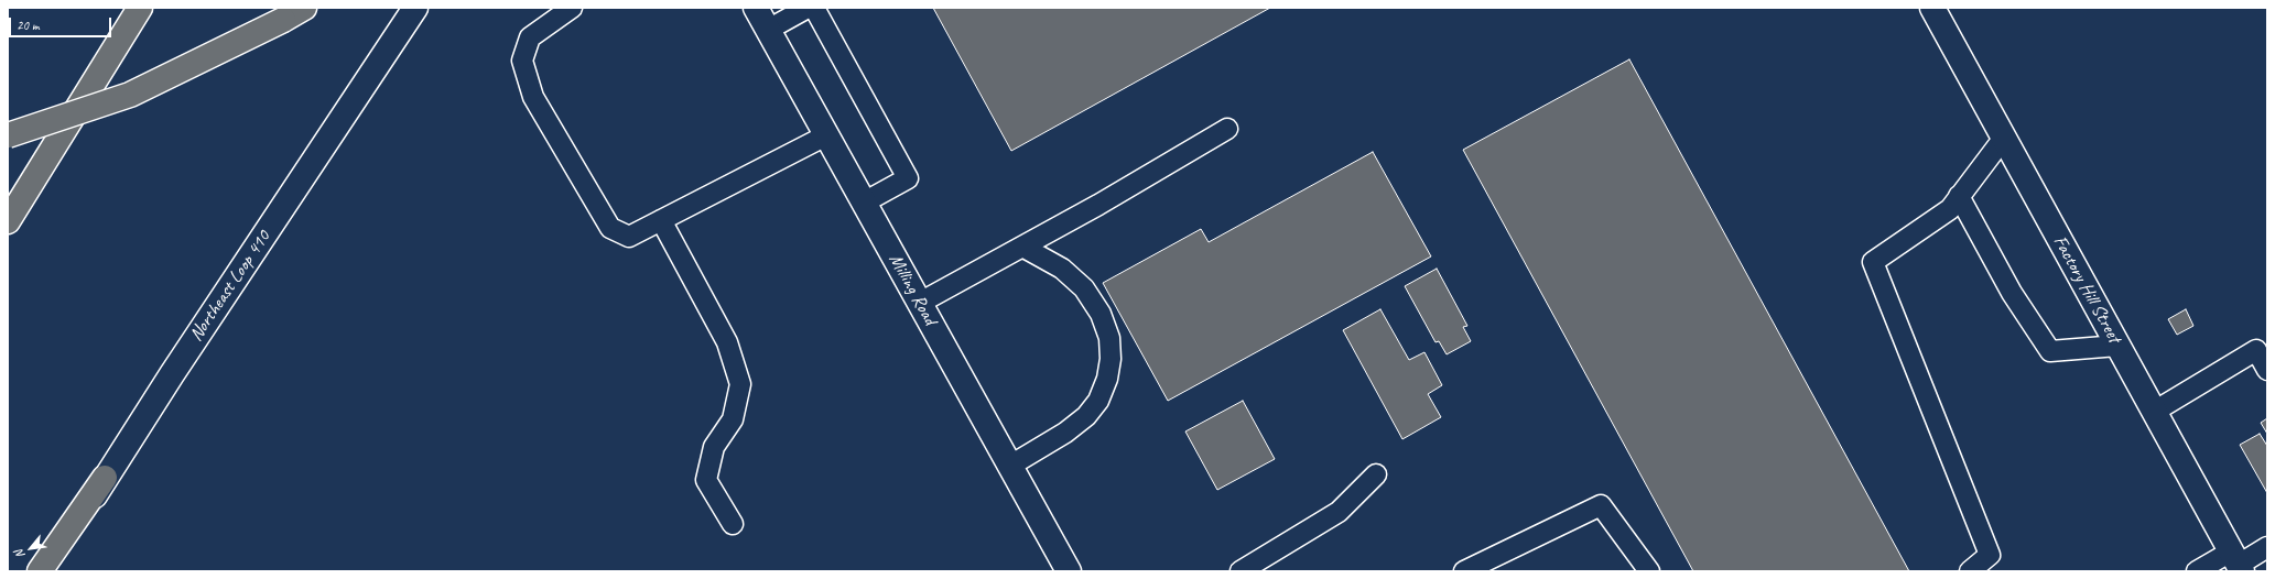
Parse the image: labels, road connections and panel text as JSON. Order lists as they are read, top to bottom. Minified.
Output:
{"streets":{"street":["Northeast Loop 410","Milling Road","Factory Hill Street"]},"scale_bar":"20 m","north":"bottom left"}
